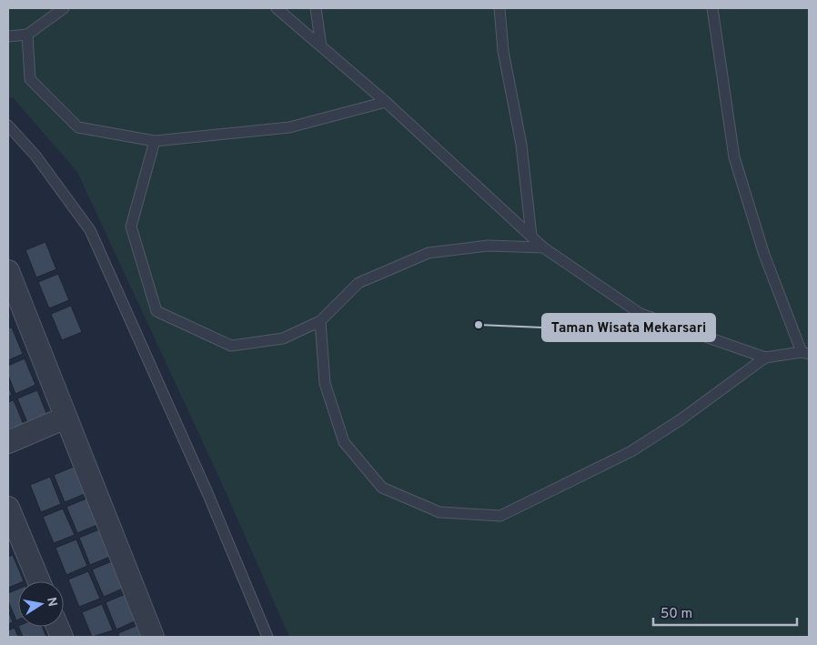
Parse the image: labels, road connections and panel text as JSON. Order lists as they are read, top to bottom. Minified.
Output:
{"places":["Taman Wisata Mekarsari"],"scale_bar":"50 m","north":"right"}
